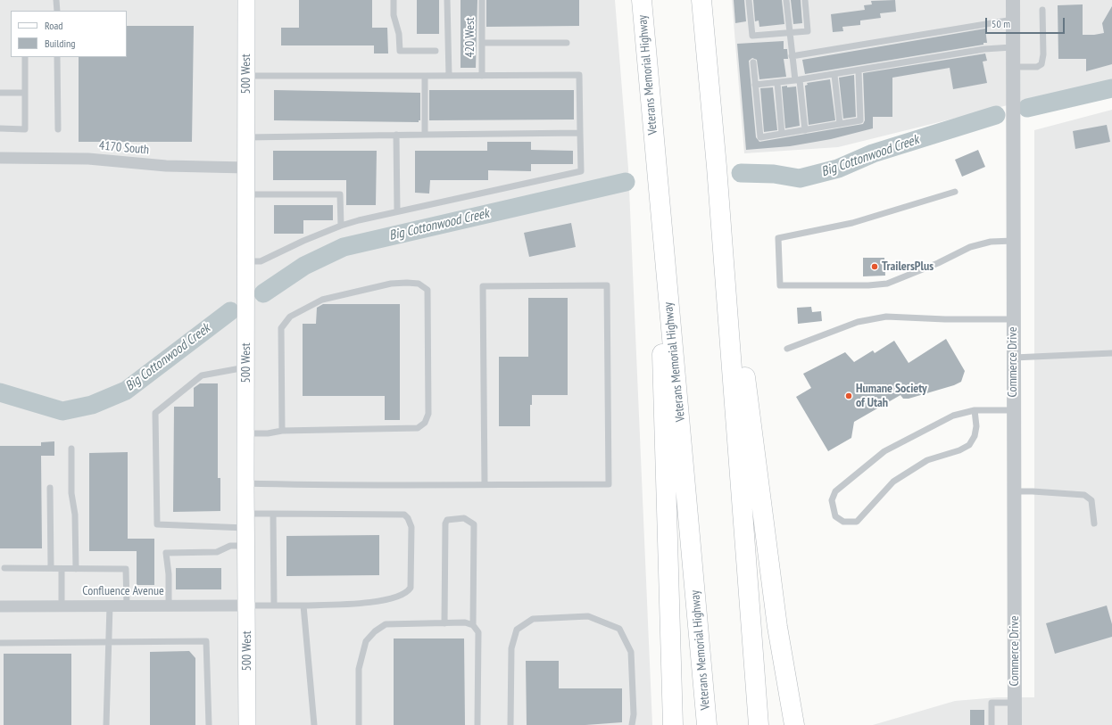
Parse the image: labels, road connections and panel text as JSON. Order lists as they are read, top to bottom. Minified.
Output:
{"streets":{"highway":["Veterans Memorial Highway"],"main road":["500 West"],"street":["4170 South","Commerce Drive","Confluence Avenue"],"lane":["420 West"]},"crossings":[["500 West","4170 South"],["500 West","Confluence Avenue"]],"water":["Big Cottonwood Creek"],"places":["TrailersPlus","Humane Society of Utah"],"legend":["Road","Building"],"scale_bar":"50 m"}
